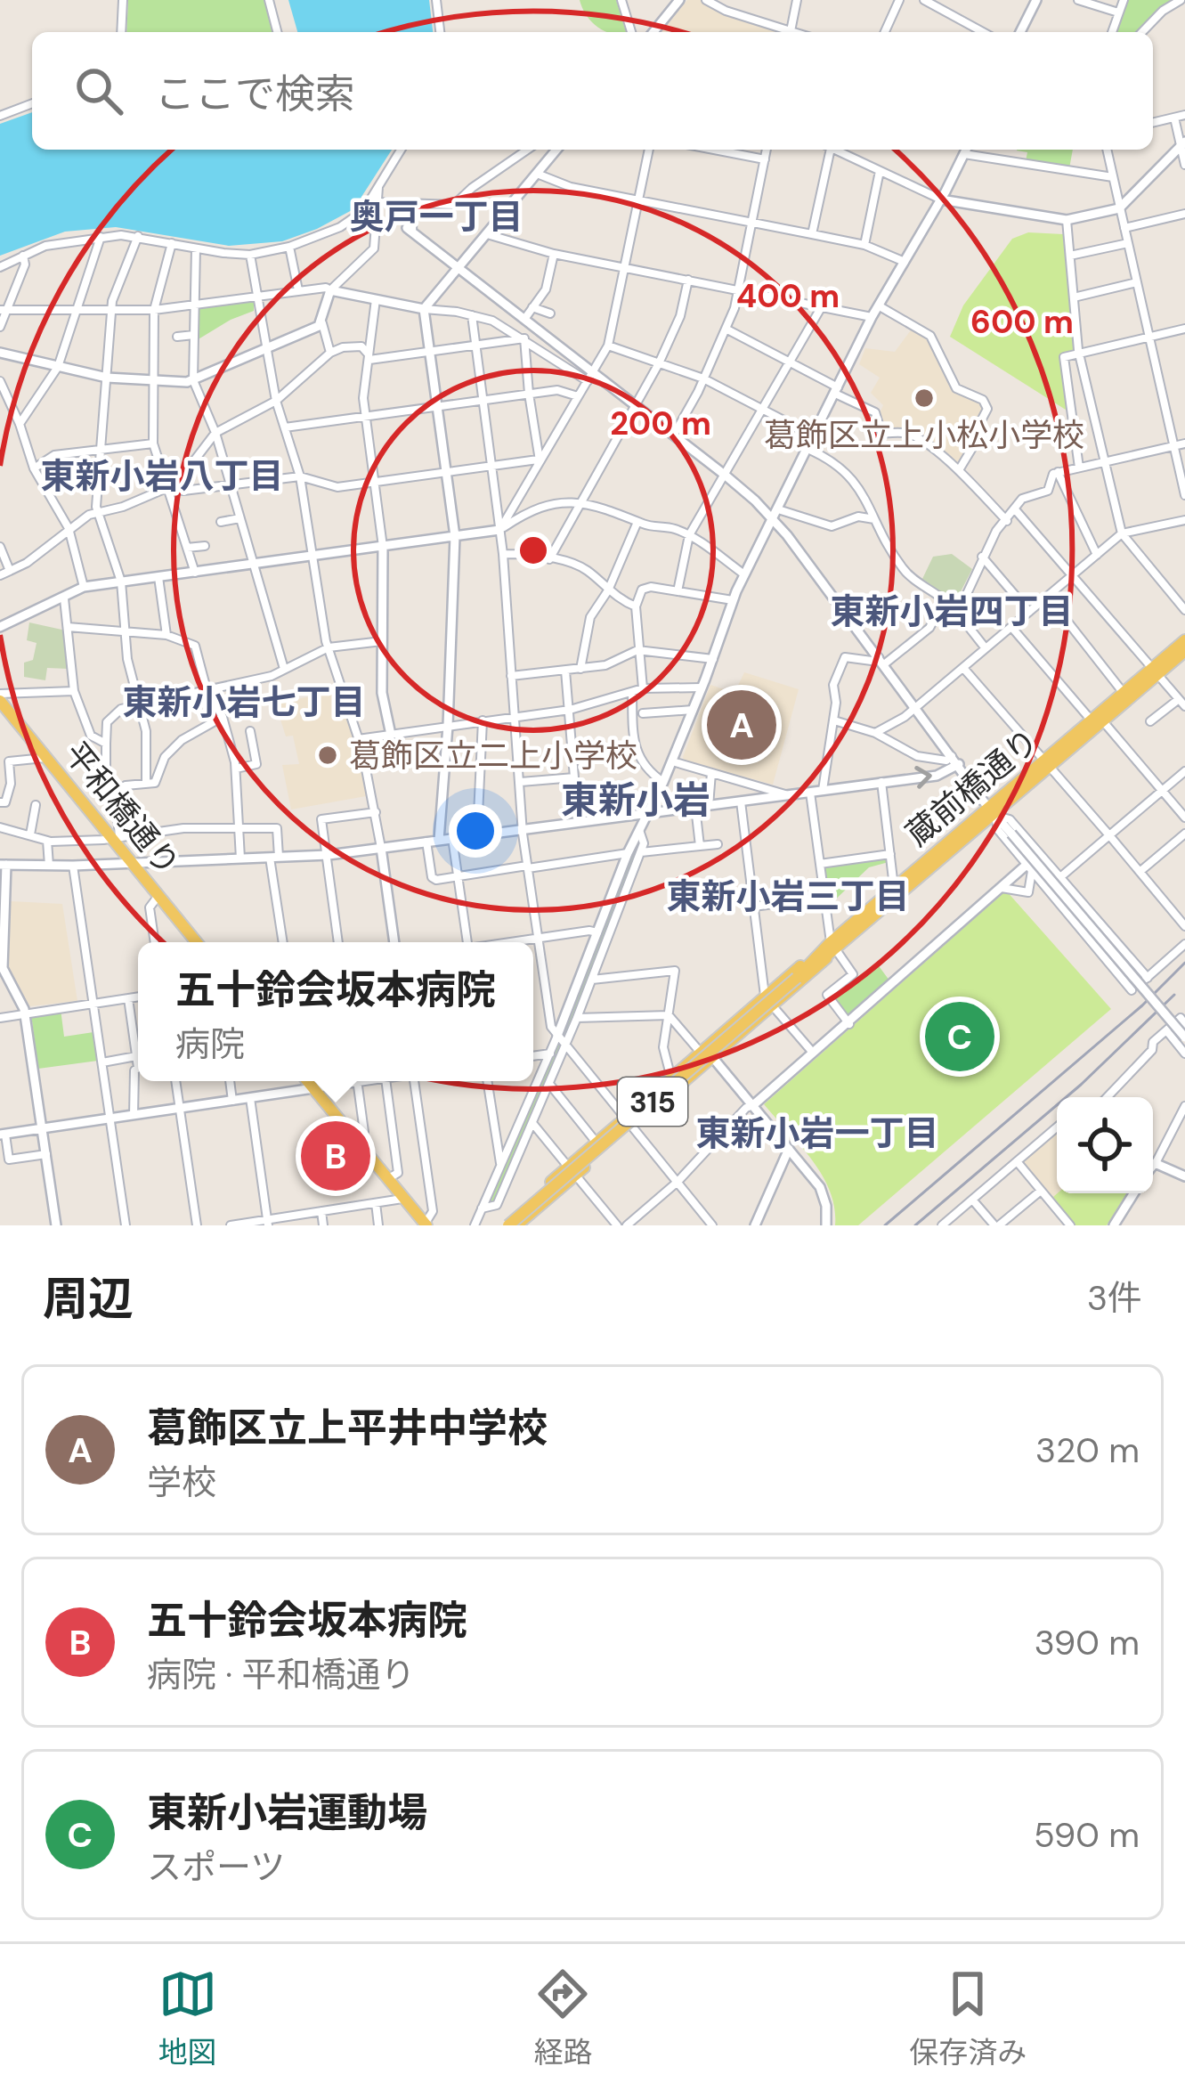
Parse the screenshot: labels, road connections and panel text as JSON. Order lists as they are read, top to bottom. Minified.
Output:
{"streets":{"main road":["蔵前橋通り","平和橋通り","315"]},"districts":["奥戸一丁目","東新小岩八丁目","東新小岩四丁目","東新小岩七丁目","東新小岩","東新小岩三丁目","東新小岩一丁目"],"places":["葛飾区立上小松小学校","葛飾区立二上小学校"],"page":{"search":"ここで検索","pins":["A","C","B"],"popup":["五十鈴会坂本病院","病院"],"heading":["周辺","3件"],"list":[{"mark":"A","name":"葛飾区立上平井中学校","note":"学校","value":"320 m"},{"mark":"B","name":"五十鈴会坂本病院","note":"病院 · 平和橋通り","value":"390 m"},{"mark":"C","name":"東新小岩運動場","note":"スポーツ","value":"590 m"}],"nav":["地図","経路","保存済み"]},"rings":["400 m","600 m","200 m"]}
